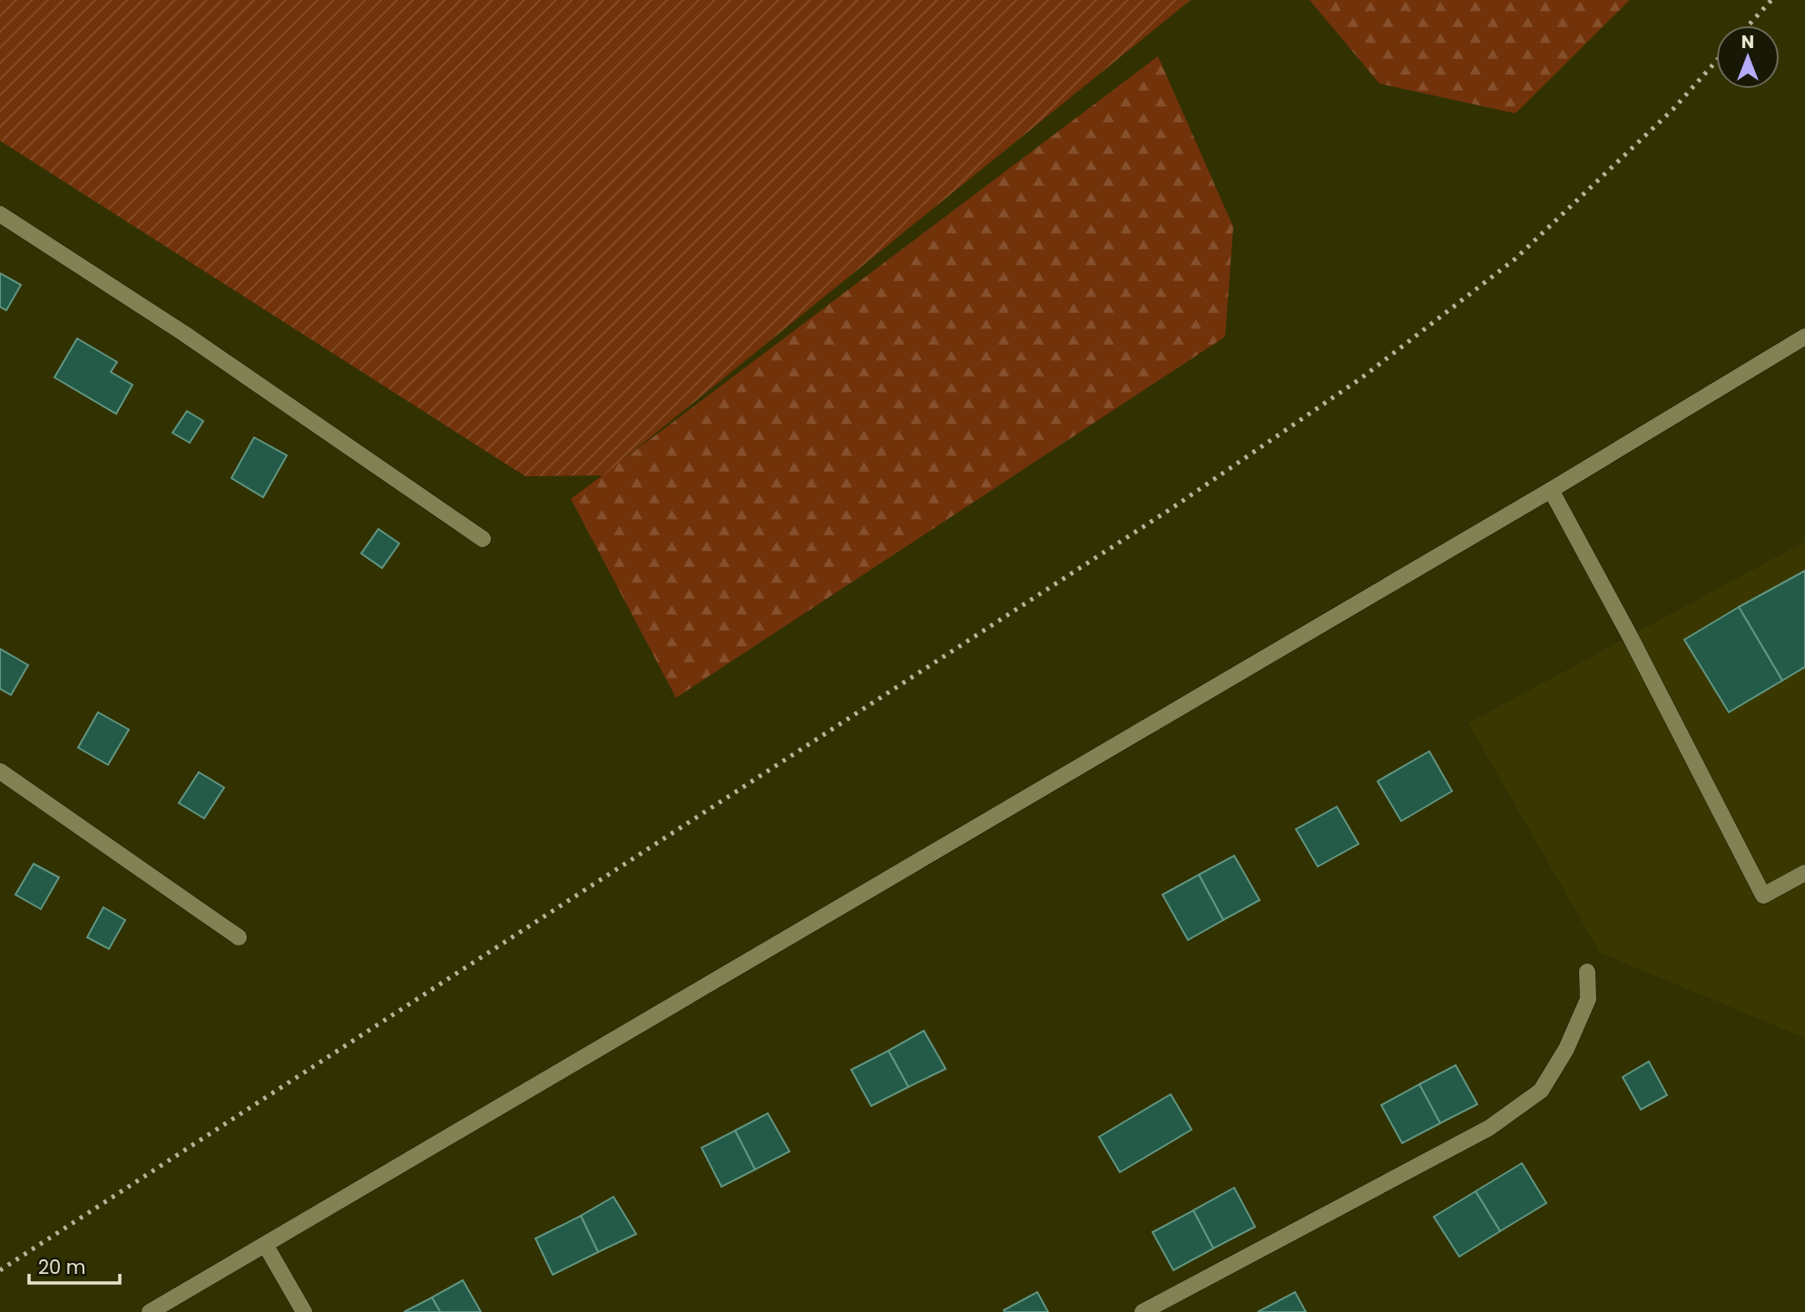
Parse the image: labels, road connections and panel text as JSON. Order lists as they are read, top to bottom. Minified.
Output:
{"scale_bar":"20 m","north":"top"}
